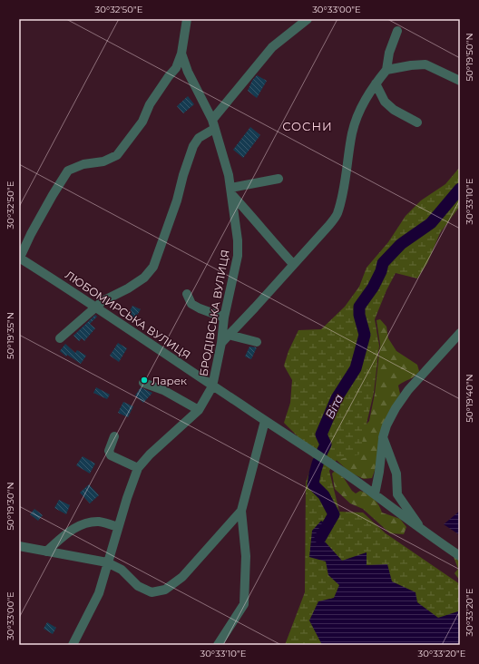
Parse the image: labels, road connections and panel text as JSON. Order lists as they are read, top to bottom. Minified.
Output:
{"streets":{"street":["БРОДІВСЬКА ВУЛИЦЯ","ЛЮБОМИРСЬКА ВУЛИЦЯ"]},"crossings":[["БРОДІВСЬКА ВУЛИЦЯ","ЛЮБОМИРСЬКА ВУЛИЦЯ"]],"districts":["СОСНИ"],"water":["Віта"],"places":["Ларек"],"coordinates":["30°32'50\"E","30°33'00\"E","50°19'50\"N","30°33'10\"E","50°19'35\"N","50°19'40\"N","50°19'30\"N","30°33'20\"E"]}
